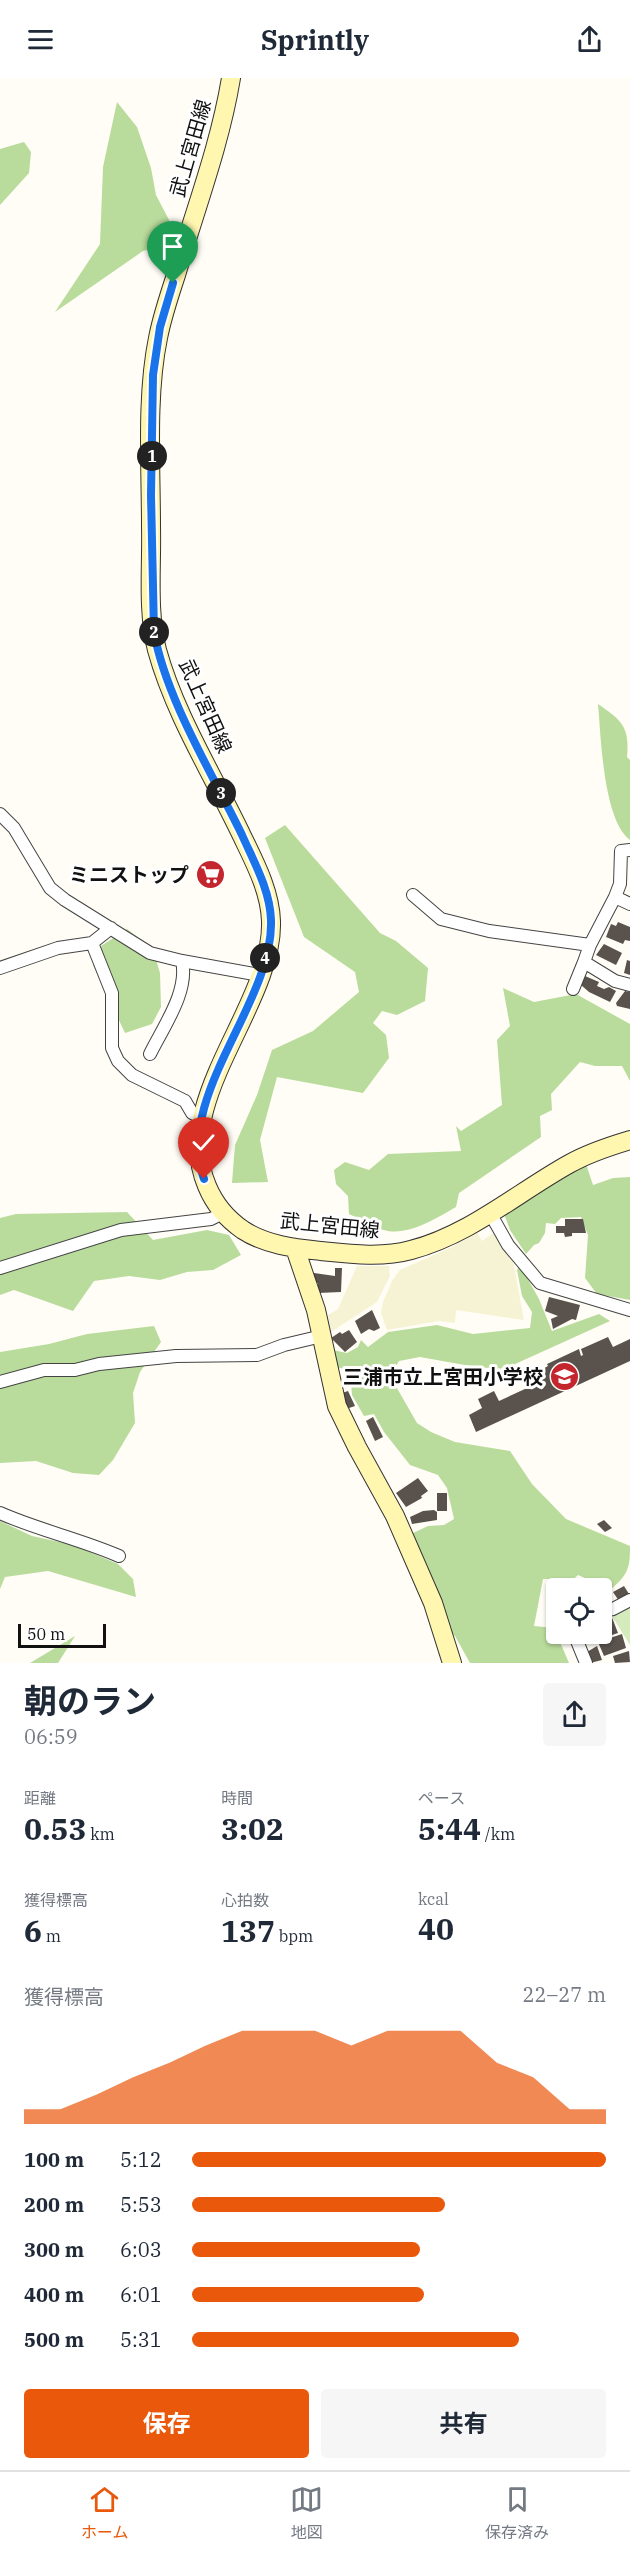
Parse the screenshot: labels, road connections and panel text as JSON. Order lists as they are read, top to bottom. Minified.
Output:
{"streets":{"main road":["武上宮田線"]},"places":{"supermarket":["ミニストップ"],"school or university":["三浦市立上宮田小学校"]},"scale_bar":"50 m","page":{"header":"Sprintly","pins":["1","2","3","4"],"scale":"50 m","heading":["朝のラン","06:59"],"stats":[["距離","0.53 km"],["時間","3:02"],["ペース","5:44 /km"],["獲得標高","6 m"],["心拍数","137 bpm"],["kcal","40"]],"chart":["獲得標高","22–27 m"],"list":[{"name":"100 m","note":"5:12"},{"name":"200 m","note":"5:53"},{"name":"300 m","note":"6:03"},{"name":"400 m","note":"6:01"},{"name":"500 m","note":"5:31"}],"buttons":["保存","共有"],"tabs":["ホーム","地図","保存済み"]}}
